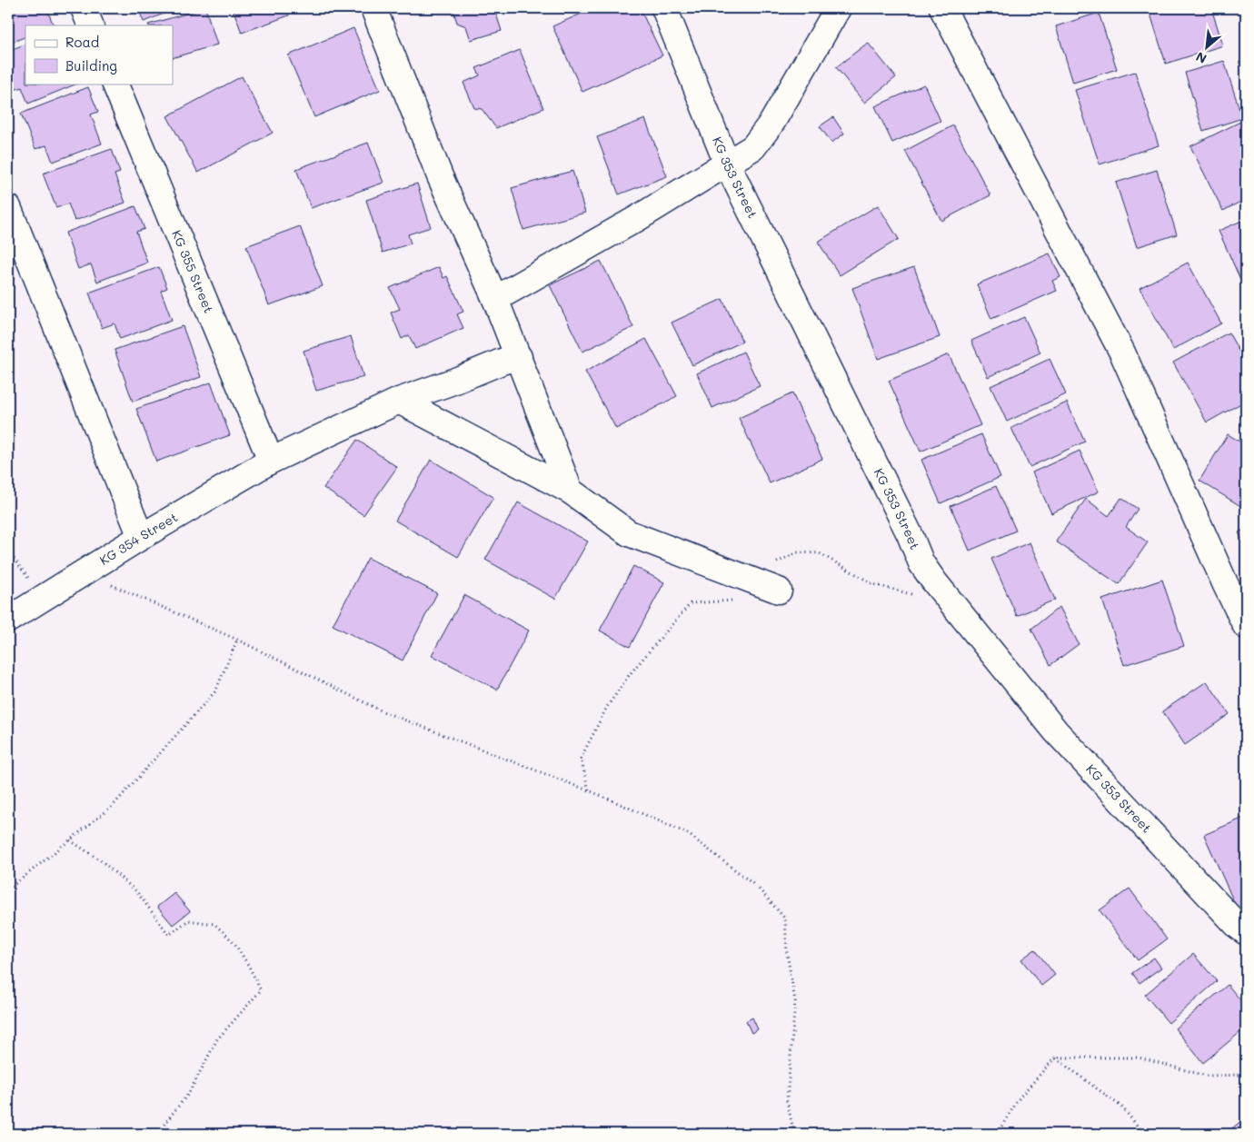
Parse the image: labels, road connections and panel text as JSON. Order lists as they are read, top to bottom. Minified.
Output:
{"streets":{"street":["KG 353 Street","KG 355 Street","KG 354 Street"]},"crossings":[["KG 355 Street","KG 354 Street"]],"legend":["Road","Building"],"north":"bottom left"}
